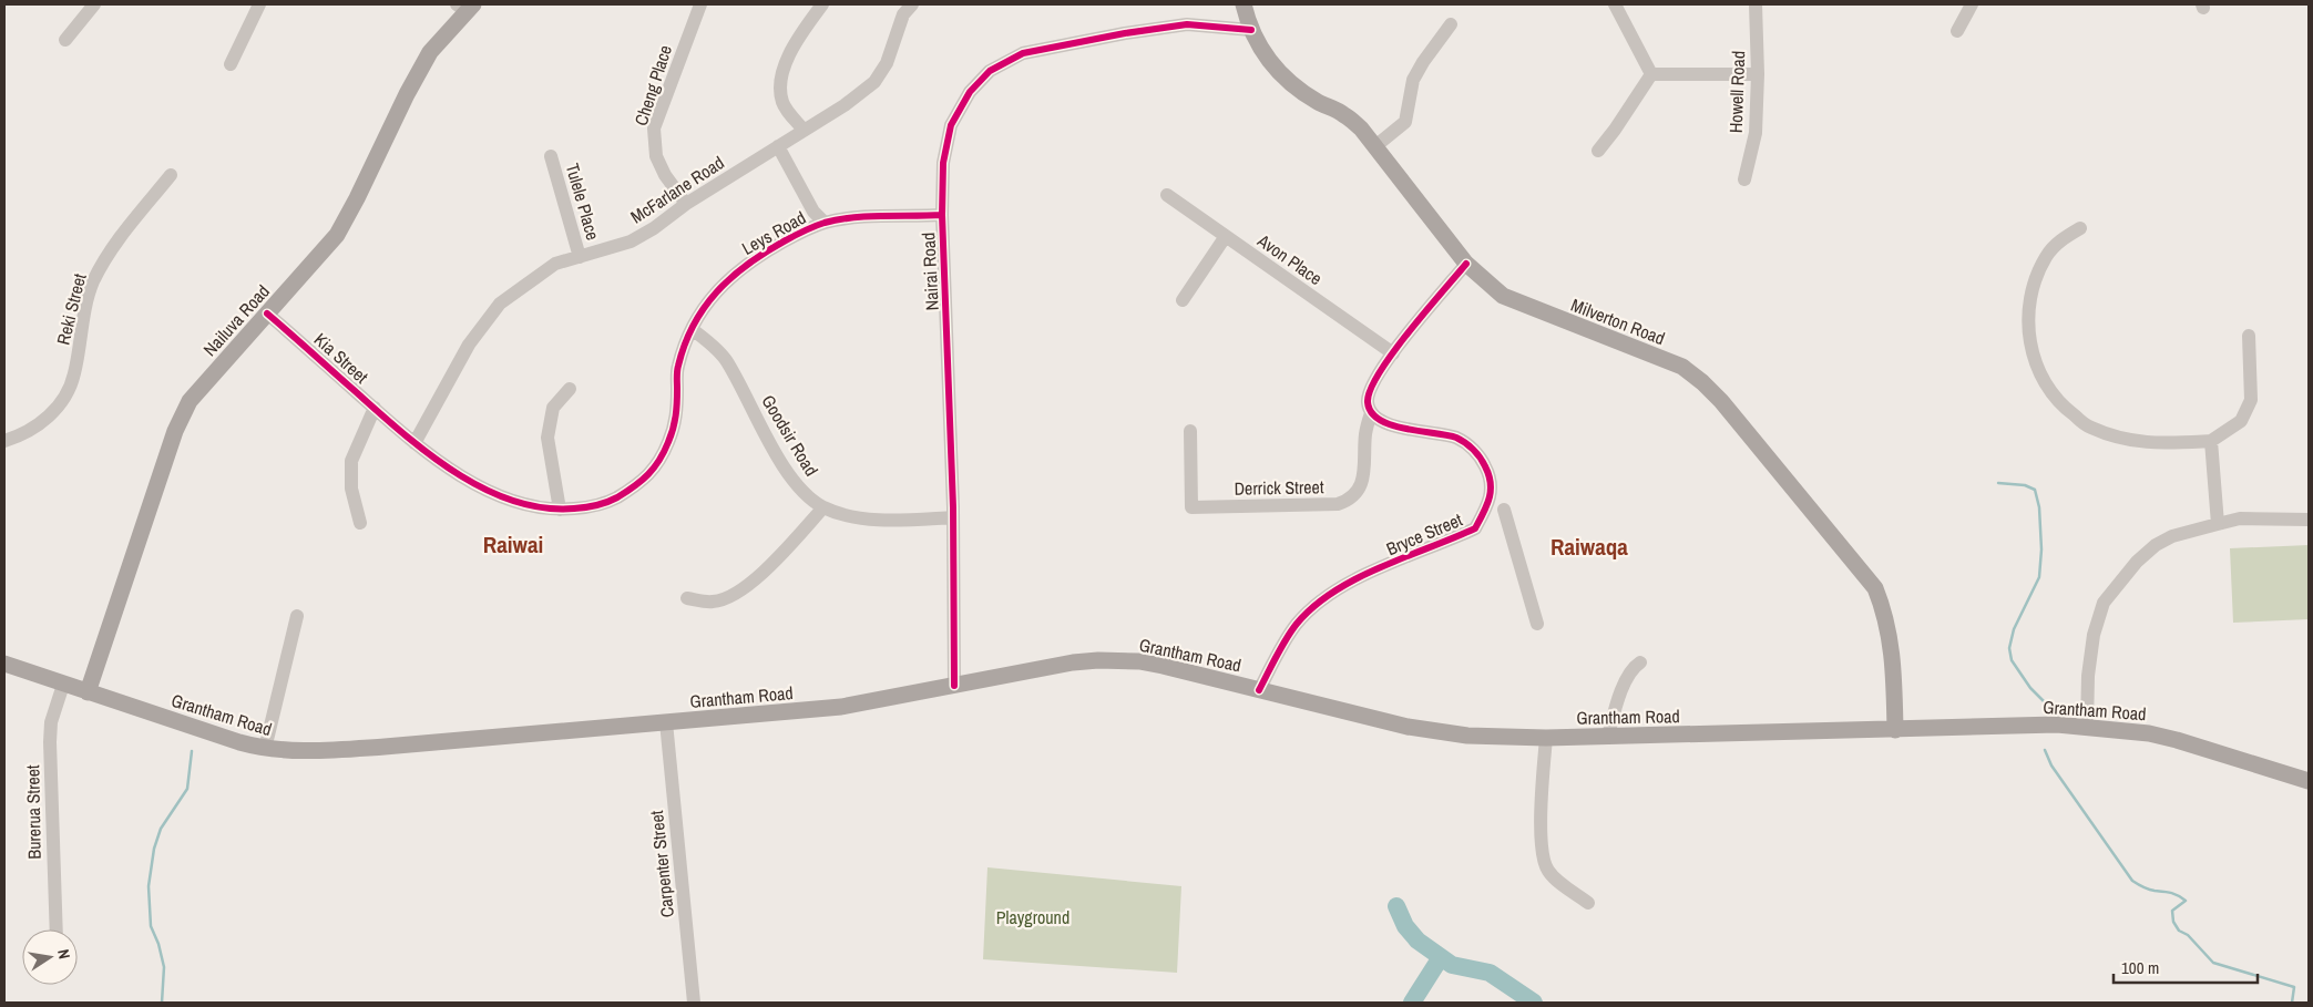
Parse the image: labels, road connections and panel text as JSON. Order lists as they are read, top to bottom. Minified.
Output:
{"streets":{"main road":["Nailuva Road","Milverton Road","Grantham Road"],"street":["Cheng Place","Howell Road","McFarlane Road","Tulele Place","Leys Road","Avon Place","Nairai Road","Reki Street","Kia Street","Goodsir Road","Derrick Street","Bryce Street","Burerua Street","Carpenter Street"]},"crossings":[["Cheng Place","McFarlane Road"],["McFarlane Road","Tulele Place"],["McFarlane Road","Leys Road"],["Leys Road","Nairai Road"],["Leys Road","Kia Street"],["Leys Road","Goodsir Road"],["Nairai Road","Milverton Road"],["Nairai Road","Goodsir Road"],["Nairai Road","Grantham Road"],["Nailuva Road","Kia Street"],["Nailuva Road","Grantham Road"],["Milverton Road","Grantham Road"],["Derrick Street","Bryce Street"],["Bryce Street","Grantham Road"],["Grantham Road","Burerua Street"],["Grantham Road","Carpenter Street"]],"districts":["Raiwai","Raiwaqa"],"parks":["Playground"],"scale_bar":"100 m","north":"right"}
